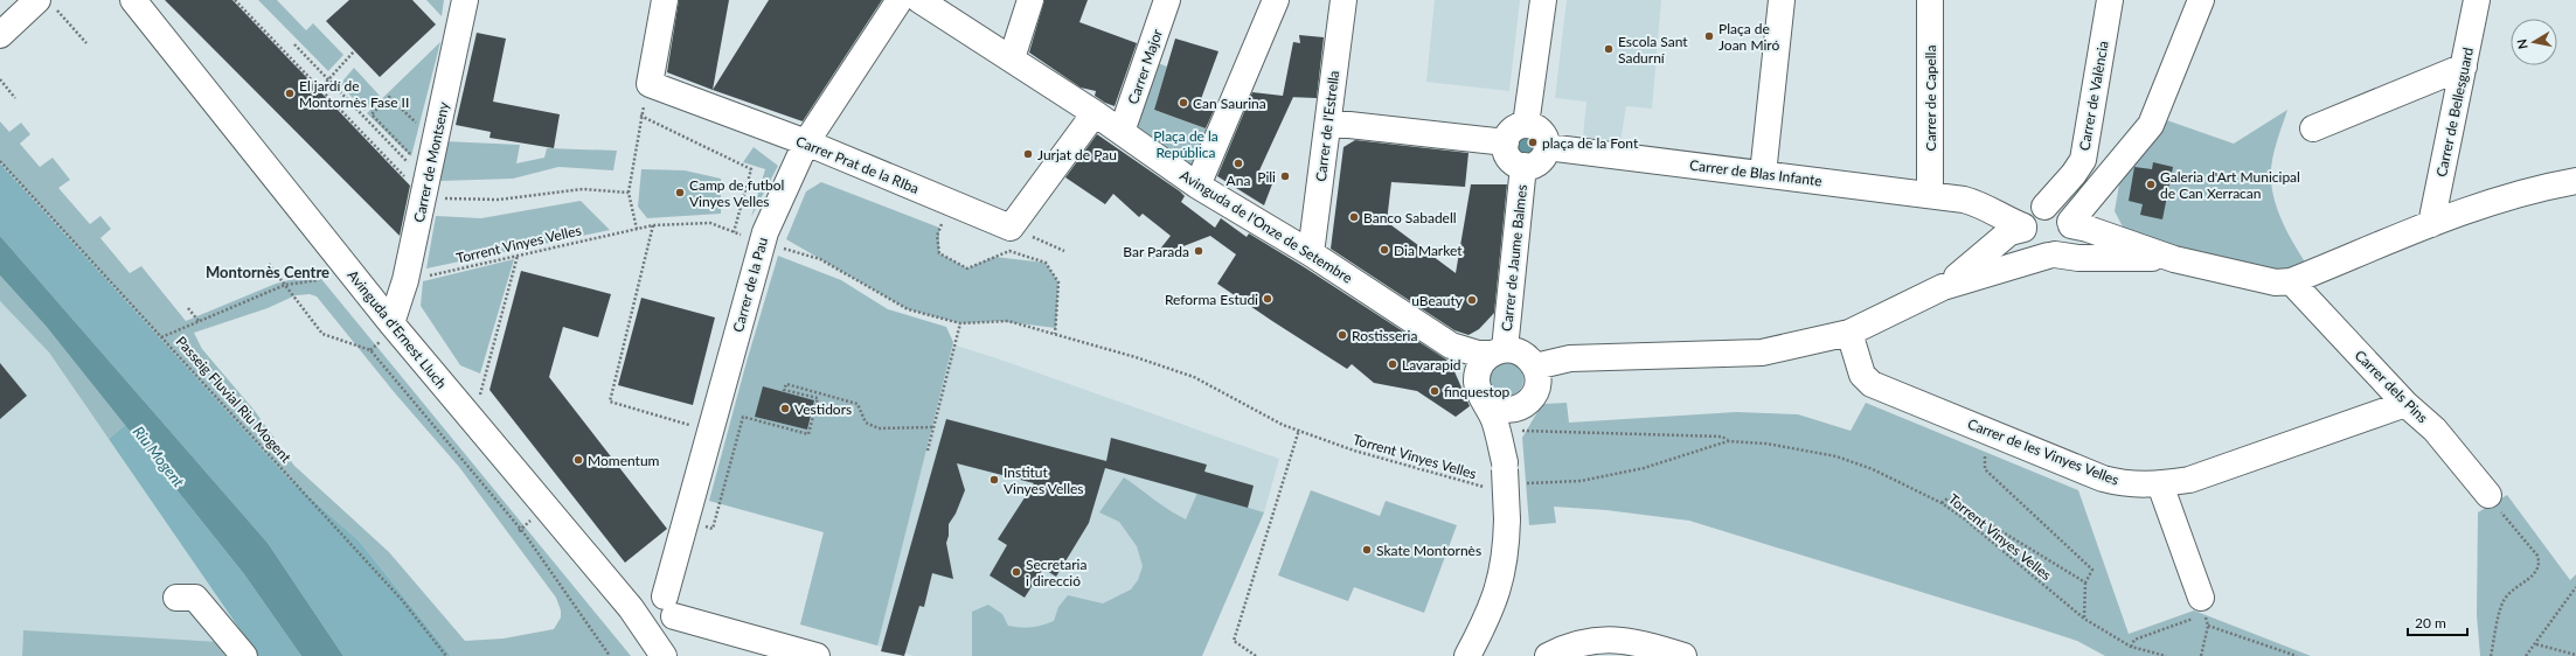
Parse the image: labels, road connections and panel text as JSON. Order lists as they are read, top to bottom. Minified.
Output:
{"streets":{"street":["Carrer Major","Carrer de València","Carrer de Capella","Carrer de Bellesguard","Carrer de l'Estrella","Carrer de Montseny","Carrer Prat de la RIba","Carrer de Blas Infante","Avinguda de l'Onze de Setembre","Carrer de Jaume Balmes","Carrer de la Pau","Avinguda d'Ernest Lluch","Carrer dels Pins","Carrer de les Vinyes Velles"],"path":["Torrent Vinyes Velles","Passeig Fluvial Riu Mogent"]},"crossings":[["Carrer Major","Avinguda de l'Onze de Setembre"],["Carrer de València","Carrer de Blas Infante"],["Carrer de Capella","Carrer de Blas Infante"],["Carrer de l'Estrella","Avinguda de l'Onze de Setembre"],["Carrer de Montseny","Torrent Vinyes Velles"],["Carrer de Montseny","Avinguda d'Ernest Lluch"],["Carrer Prat de la RIba","Carrer de la Pau"],["Carrer de Blas Infante","Carrer de Jaume Balmes"],["Torrent Vinyes Velles","Carrer de la Pau"],["Carrer dels Pins","Carrer de les Vinyes Velles"]],"districts":["Montornès Centre"],"water":["Riu Mogent"],"parks":["Plaça de la República"],"places":["Plaça de Joan Miró","Escola Sant Sadurní","El jardí de Montornès Fase II","Can Saurina","plaça de la Font","Jurjat de Pau","Ana","Pili","Galeria d'Art Municipal de Can Xerracan","Camp de futbol Vinyes Velles","Banco Sabadell","Dia Market","Bar Parada","Reforma Estudi","uBeauty","Rostisseria","Lavarapid","finquestop","Vestidors","Momentum","Institut Vinyes Velles","Skate Montornès","Secretaria i direcció"],"scale_bar":"20 m","north":"left"}
